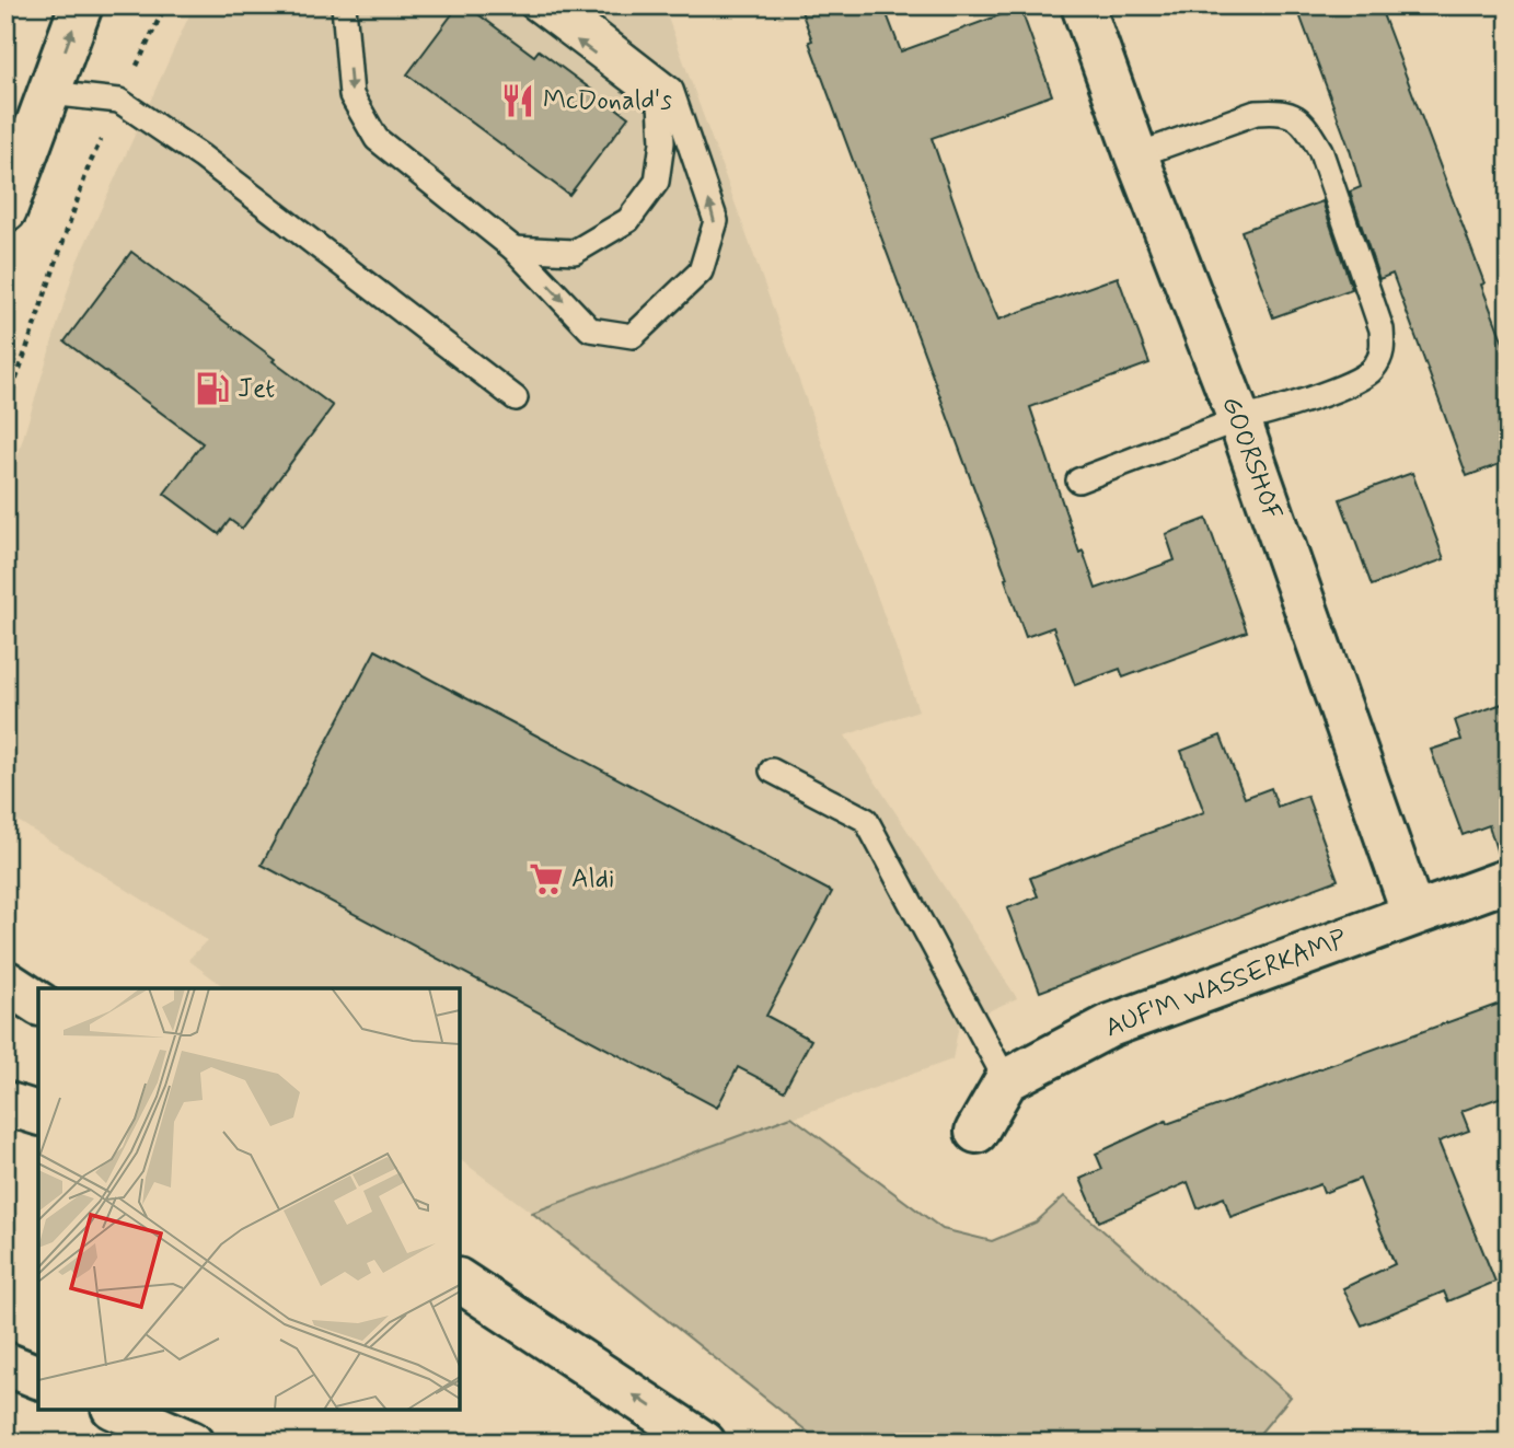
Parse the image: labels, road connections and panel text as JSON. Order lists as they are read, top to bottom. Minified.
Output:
{"streets":{"main road":["GOORSHOF","AUF'M WASSERKAMP"]},"crossings":[["GOORSHOF","AUF'M WASSERKAMP"]],"places":{"restaurant":["McDonald's"],"fuel station":["Jet"],"supermarket":["Aldi"]}}
